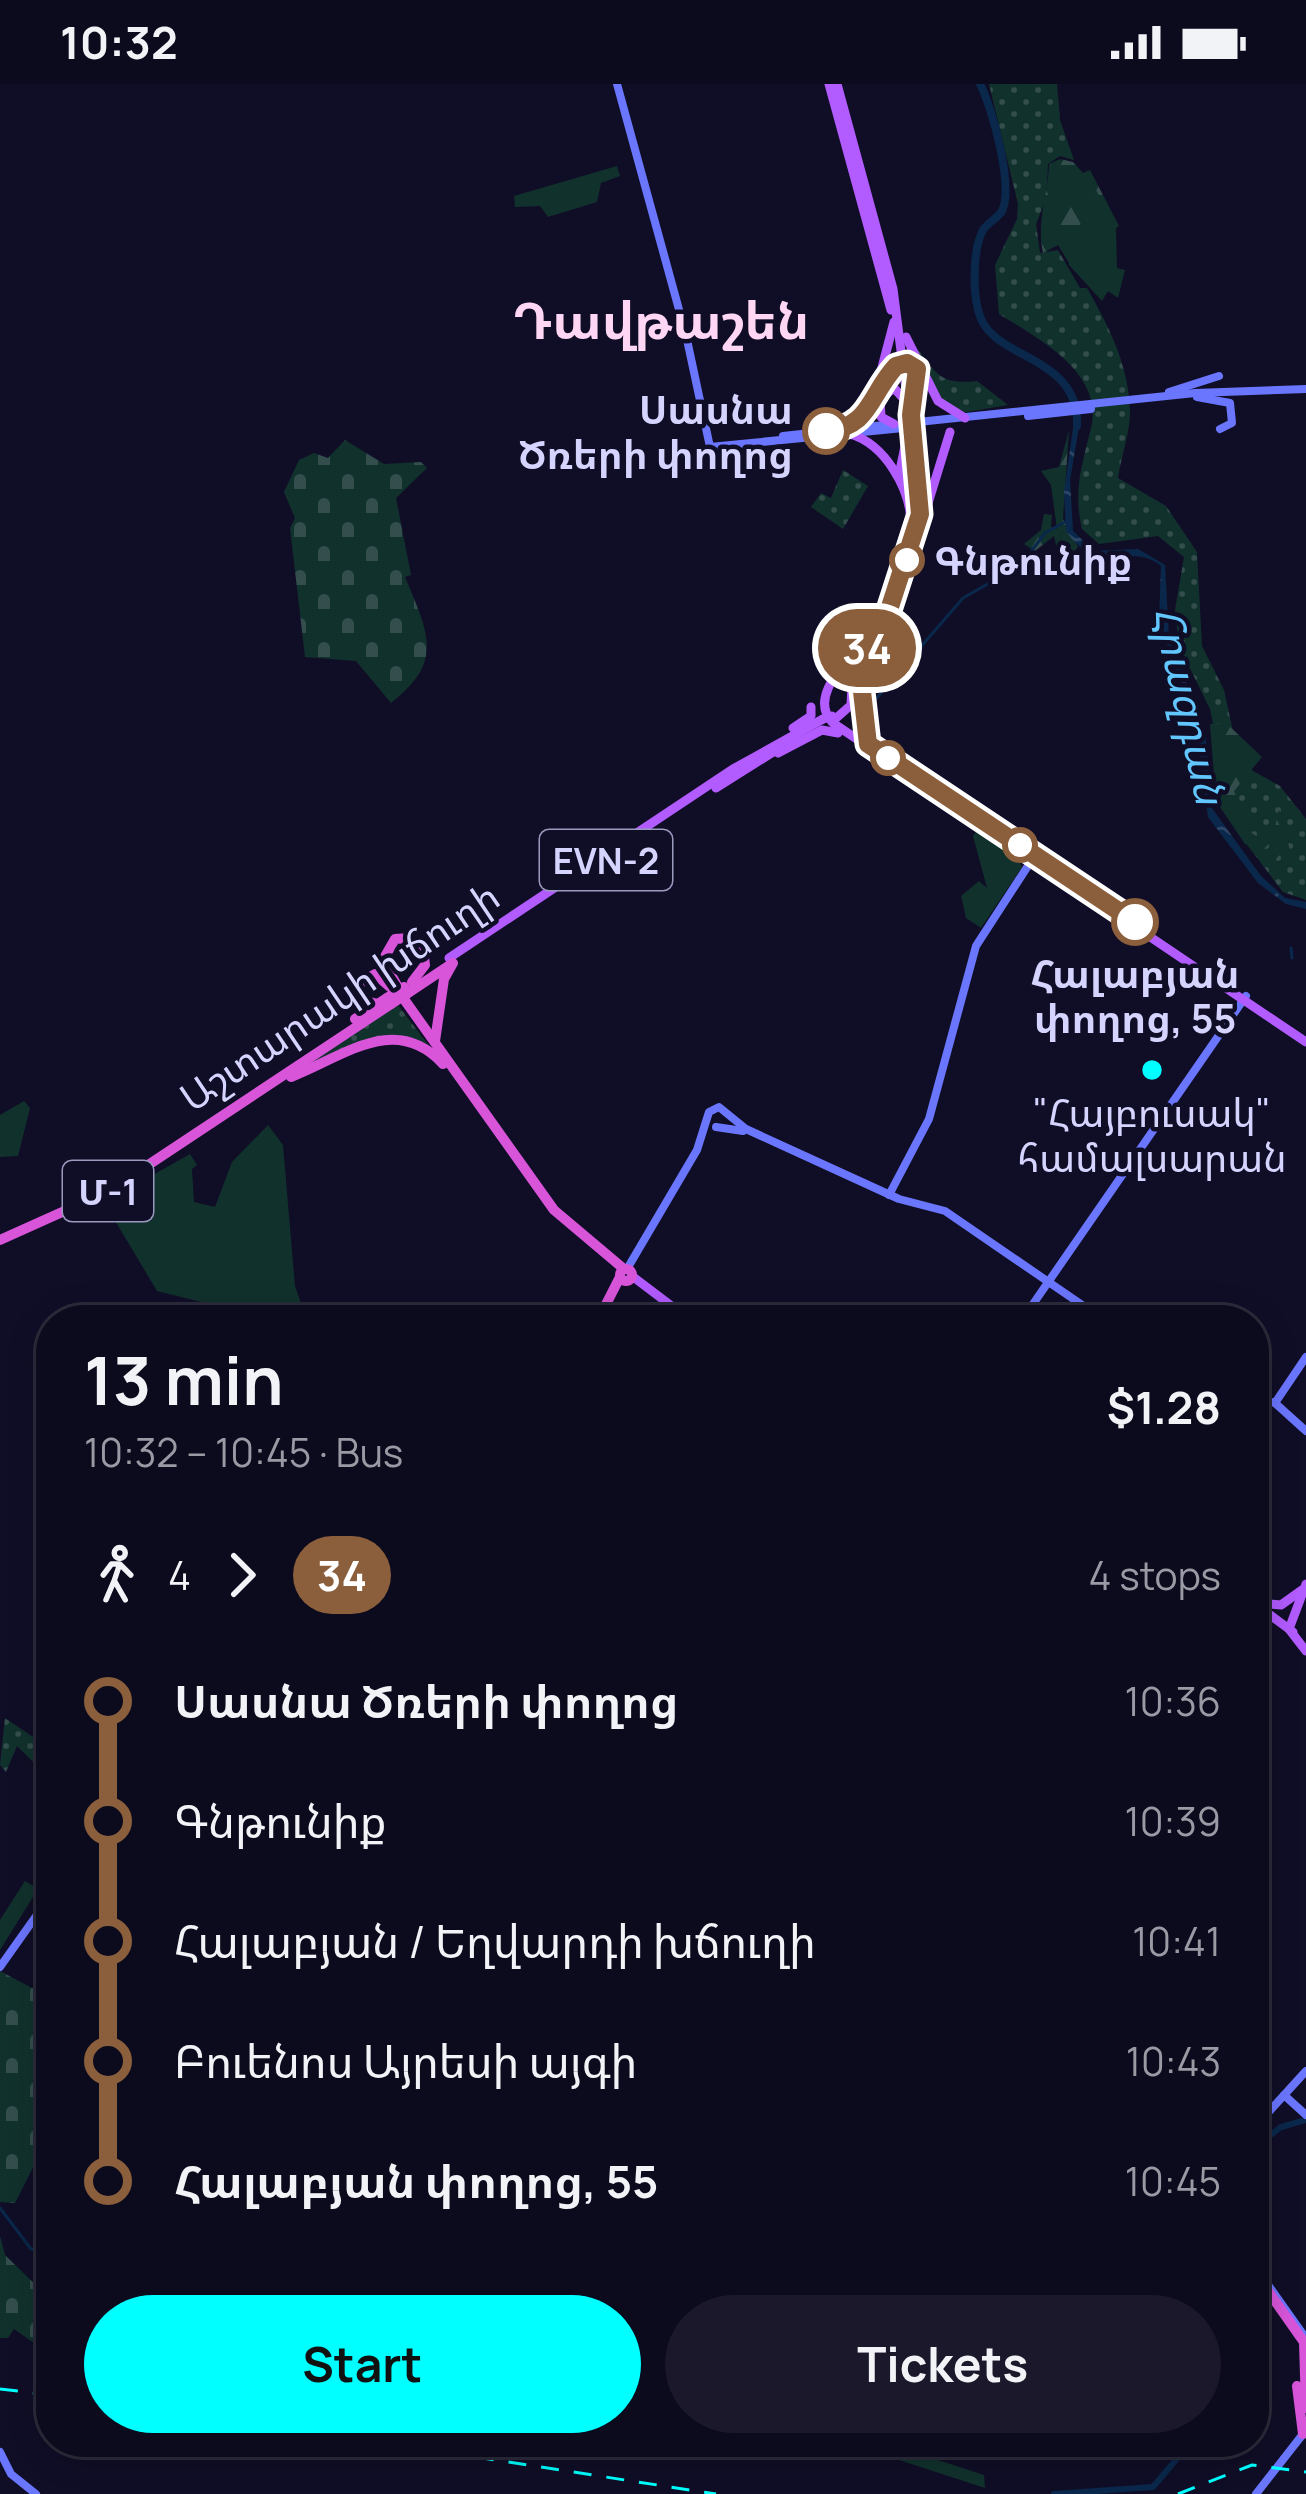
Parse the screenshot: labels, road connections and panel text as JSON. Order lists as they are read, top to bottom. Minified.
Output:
{"streets":{"highway":["EVN-2","Աշտարակի խճուղի","Մ-1"]},"districts":["Դավթաշեն"],"water":["Հրազդան"],"places":["Սասնա Ծռերի փողոց","Գնթունիք","Հալաբյան փողոց, 55","\"Հայբուսակ\" համալսարան"],"lines":["bus line 34"],"page":{"status":"10:32","on_map":"34","heading":["13 min","10:32 – 10:45 · Bus","$1.28"],"legs":["4","34","4 stops"],"list":[{"name":"Սասնա Ծռերի փողոց","value":"10:36"},{"name":"Գնթունիք","value":"10:39"},{"name":"Հալաբյան / Եղվարդի խճուղի","value":"10:41"},{"name":"Բուենոս Այրեսի այգի","value":"10:43"},{"name":"Հալաբյան փողոց, 55","value":"10:45"}],"buttons":["Start","Tickets"]}}
